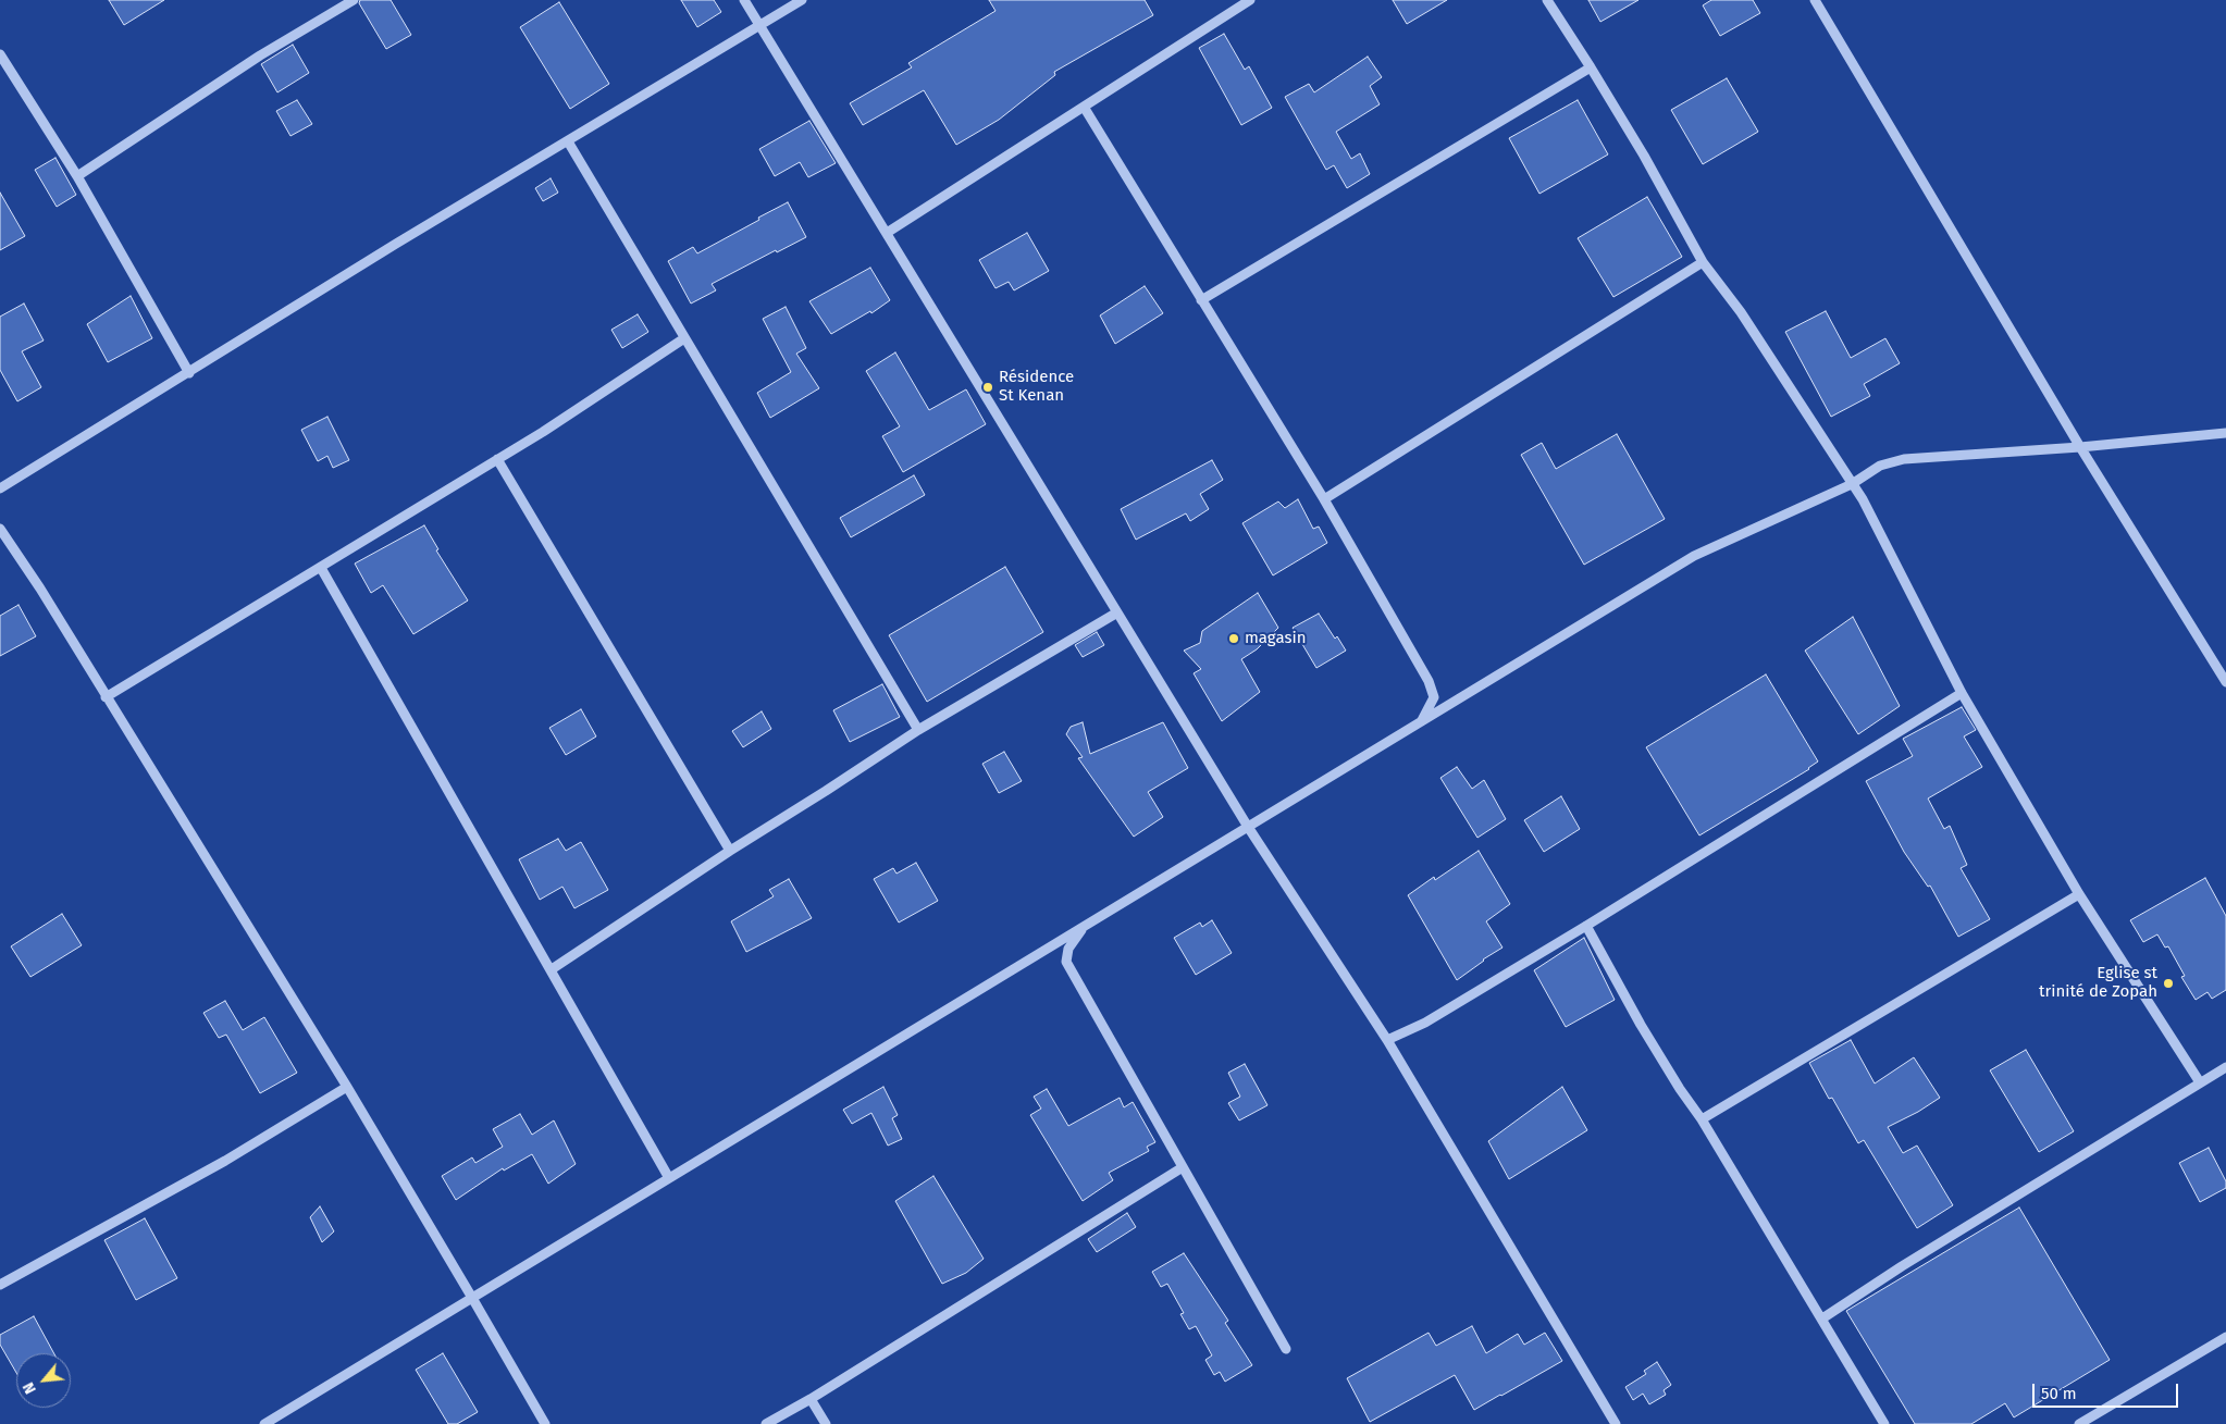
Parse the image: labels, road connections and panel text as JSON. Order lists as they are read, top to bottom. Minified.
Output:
{"places":["Résidence St Kenan","magasin","Eglise st trinité de Zopah"],"scale_bar":"50 m","north":"bottom left"}
